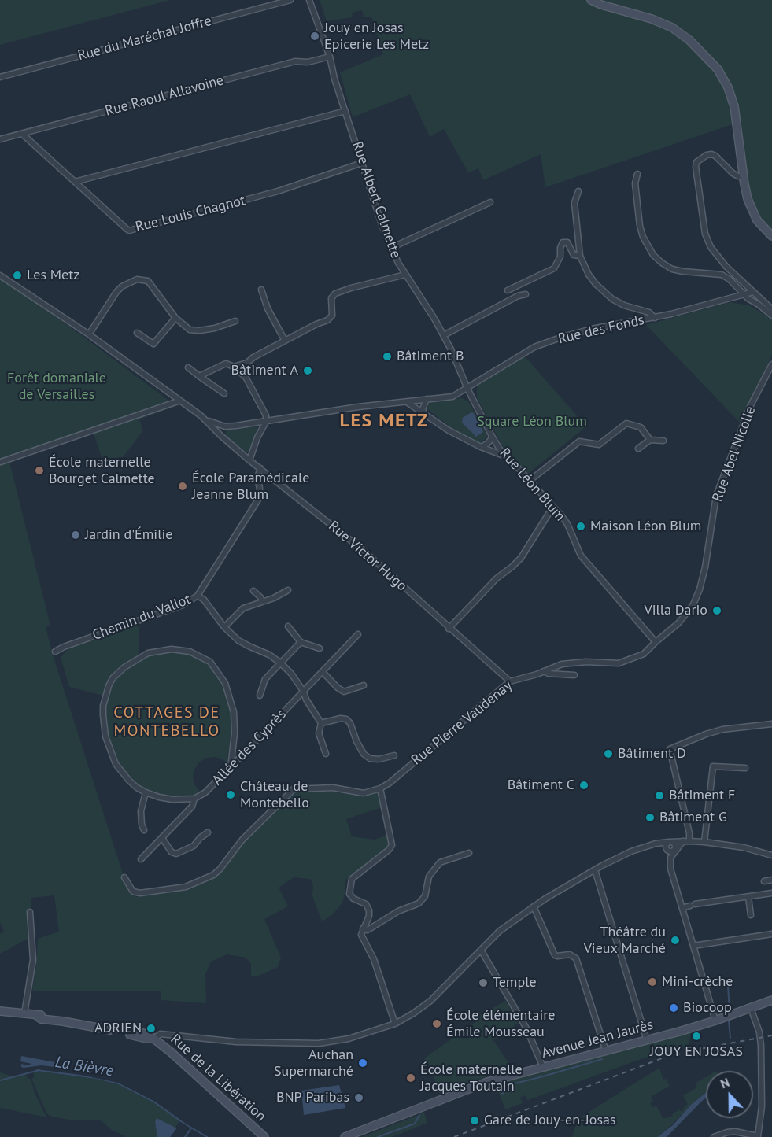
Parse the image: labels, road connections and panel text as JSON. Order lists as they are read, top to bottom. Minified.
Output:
{"streets":{"main road":["Avenue Jean Jaurès","Rue de la Libération"],"street":["Rue du Maréchal Joffre","Rue Raoul Allavoine","Rue Albert Calmette","Rue Louis Chagnot","Rue des Fonds","Rue Abel Nicolle","Rue Léon Blum","Rue Victor Hugo","Chemin du Vallot","Rue Pierre Vaudenay","Allée des Cyprès"]},"crossings":[["Rue Raoul Allavoine","Rue Albert Calmette"],["Rue Raoul Allavoine","Rue Louis Chagnot"],["Rue Albert Calmette","Rue Louis Chagnot"],["Rue Albert Calmette","Rue des Fonds"],["Rue Albert Calmette","Rue Léon Blum"],["Rue des Fonds","Rue Léon Blum"],["Rue Abel Nicolle","Rue Léon Blum"],["Rue Abel Nicolle","Rue Pierre Vaudenay"],["Rue Léon Blum","Rue Pierre Vaudenay"],["Rue Victor Hugo","Chemin du Vallot"],["Rue Victor Hugo","Rue Pierre Vaudenay"]],"districts":["LES METZ","COTTAGES DE MONTEBELLO"],"water":["La Bièvre"],"parks":["Forêt domaniale de Versailles","Square Léon Blum"],"places":["Jouy en Josas Epicerie Les Metz","Les Metz","Bâtiment B","Bâtiment A","École maternelle Bourget Calmette","École Paramédicale Jeanne Blum","Maison Léon Blum","Jardin d'Émilie","Villa Dario","Bâtiment D","Bâtiment C","Château de Montebello","Bâtiment F","Bâtiment G","Théâtre du Vieux Marché","Mini-crèche","Temple","Biocoop","École élémentaire Émile Mousseau","ADRIEN","JOUY EN JOSAS","Auchan Supermarché","École maternelle Jacques Toutain","BNP Paribas","Gare de Jouy-en-Josas"],"north":"top"}
